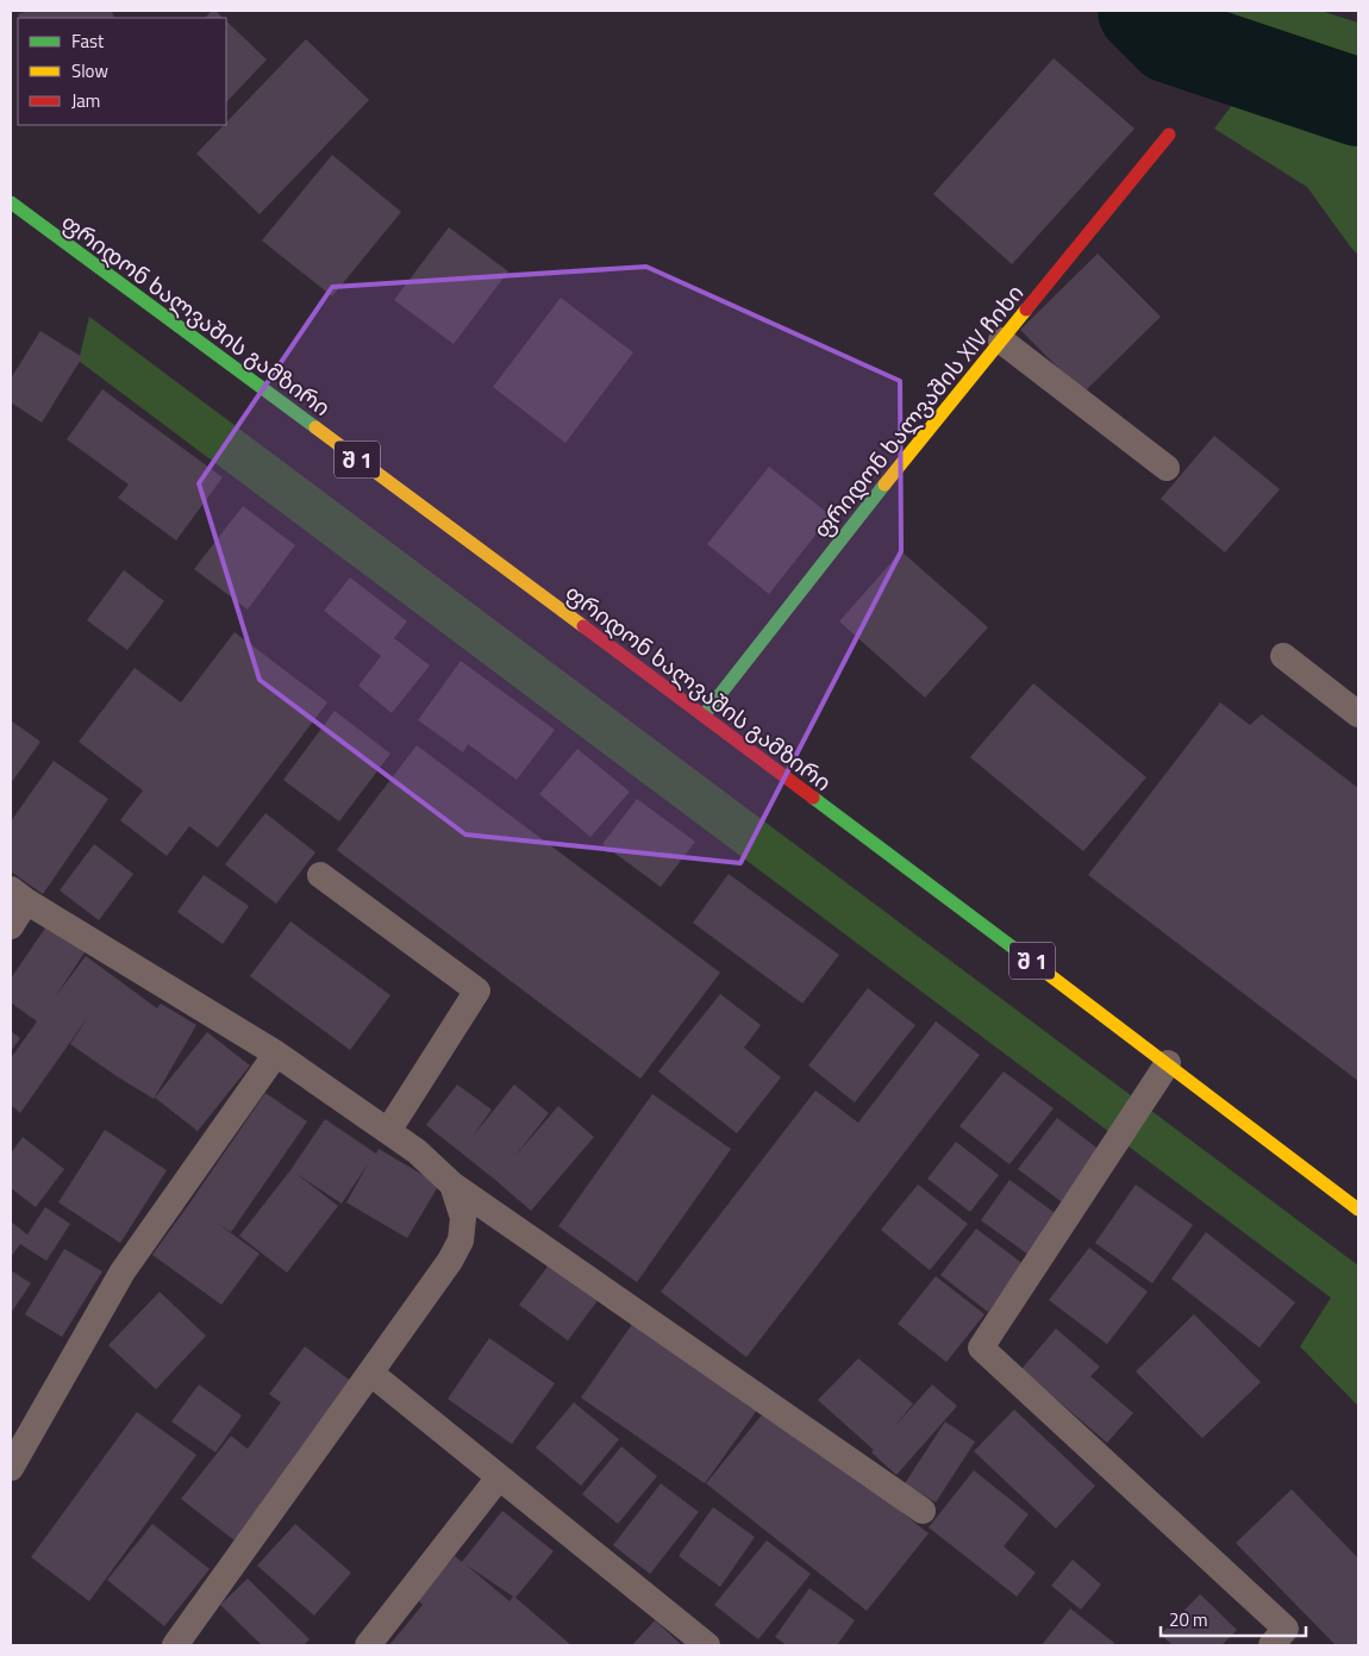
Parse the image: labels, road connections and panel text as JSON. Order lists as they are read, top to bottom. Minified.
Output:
{"streets":{"main road":["ფრიდონ ხალვაშის გამზირი","ფრიდონ ხალვაშის XIV ჩიხი","შ 1"]},"crossings":[["ფრიდონ ხალვაშის გამზირი","ფრიდონ ხალვაშის XIV ჩიხი"]],"legend":["Fast","Slow","Jam"],"scale_bar":"20 m"}
